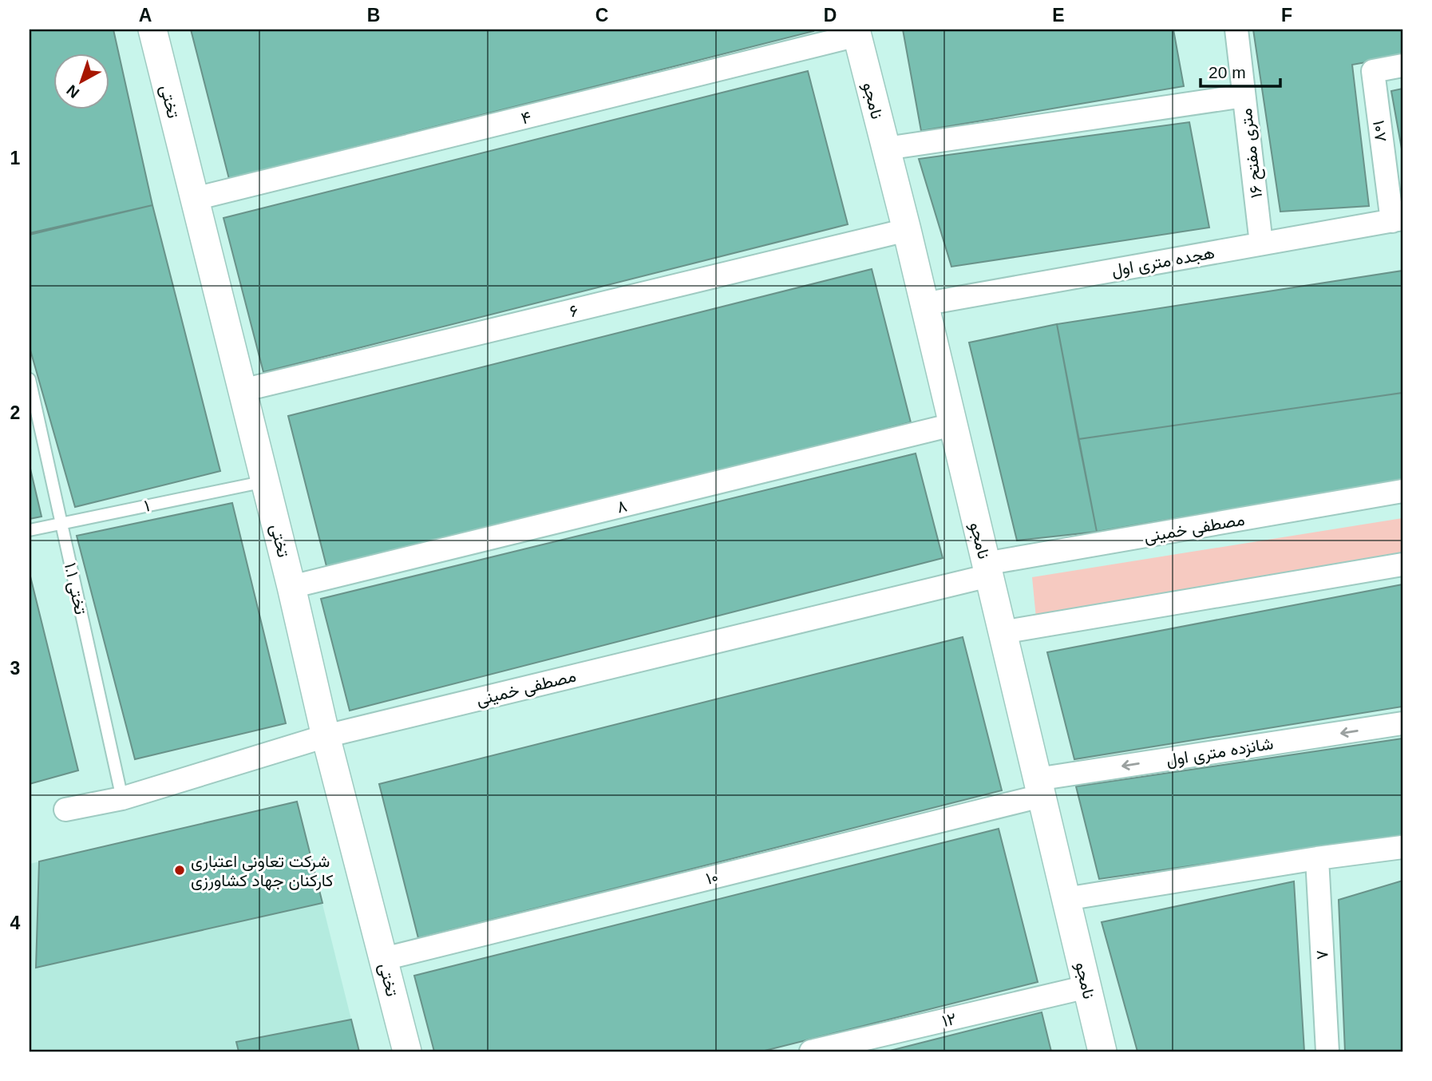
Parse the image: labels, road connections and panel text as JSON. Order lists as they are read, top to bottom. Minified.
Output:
{"streets":{"street":["نامجو","تختی","۴","۱۰۷","۱۶ متری مفتح","هجده متری اول","۶","۸","مصطفی خمینی","شانزده متری اول","۱۰","۷","۱۲"],"lane":["۱","تختی ۱.۱"]},"crossings":[["نامجو","۴"],["نامجو","هجده متری اول"],["نامجو","۶"],["نامجو","۸"],["نامجو","مصطفی خمینی"],["نامجو","شانزده متری اول"],["نامجو","۱۰"],["نامجو","۱۲"],["تختی","۴"],["تختی","۶"],["تختی","۱"],["تختی","۸"],["تختی","مصطفی خمینی"],["تختی","۱۰"],["۱۰۷","هجده متری اول"],["۱۶ متری مفتح","هجده متری اول"],["۱","تختی ۱.۱"],["مصطفی خمینی","تختی ۱.۱"],["شانزده متری اول","۱۰"]],"places":["شرکت تعاونی اعتباری کارکنان جهاد کشاورزی"],"scale_bar":"20 m","north":"bottom left","grid":{"columns":["A","B","C","D","E","F"],"rows":["1","2","3","4"]}}
